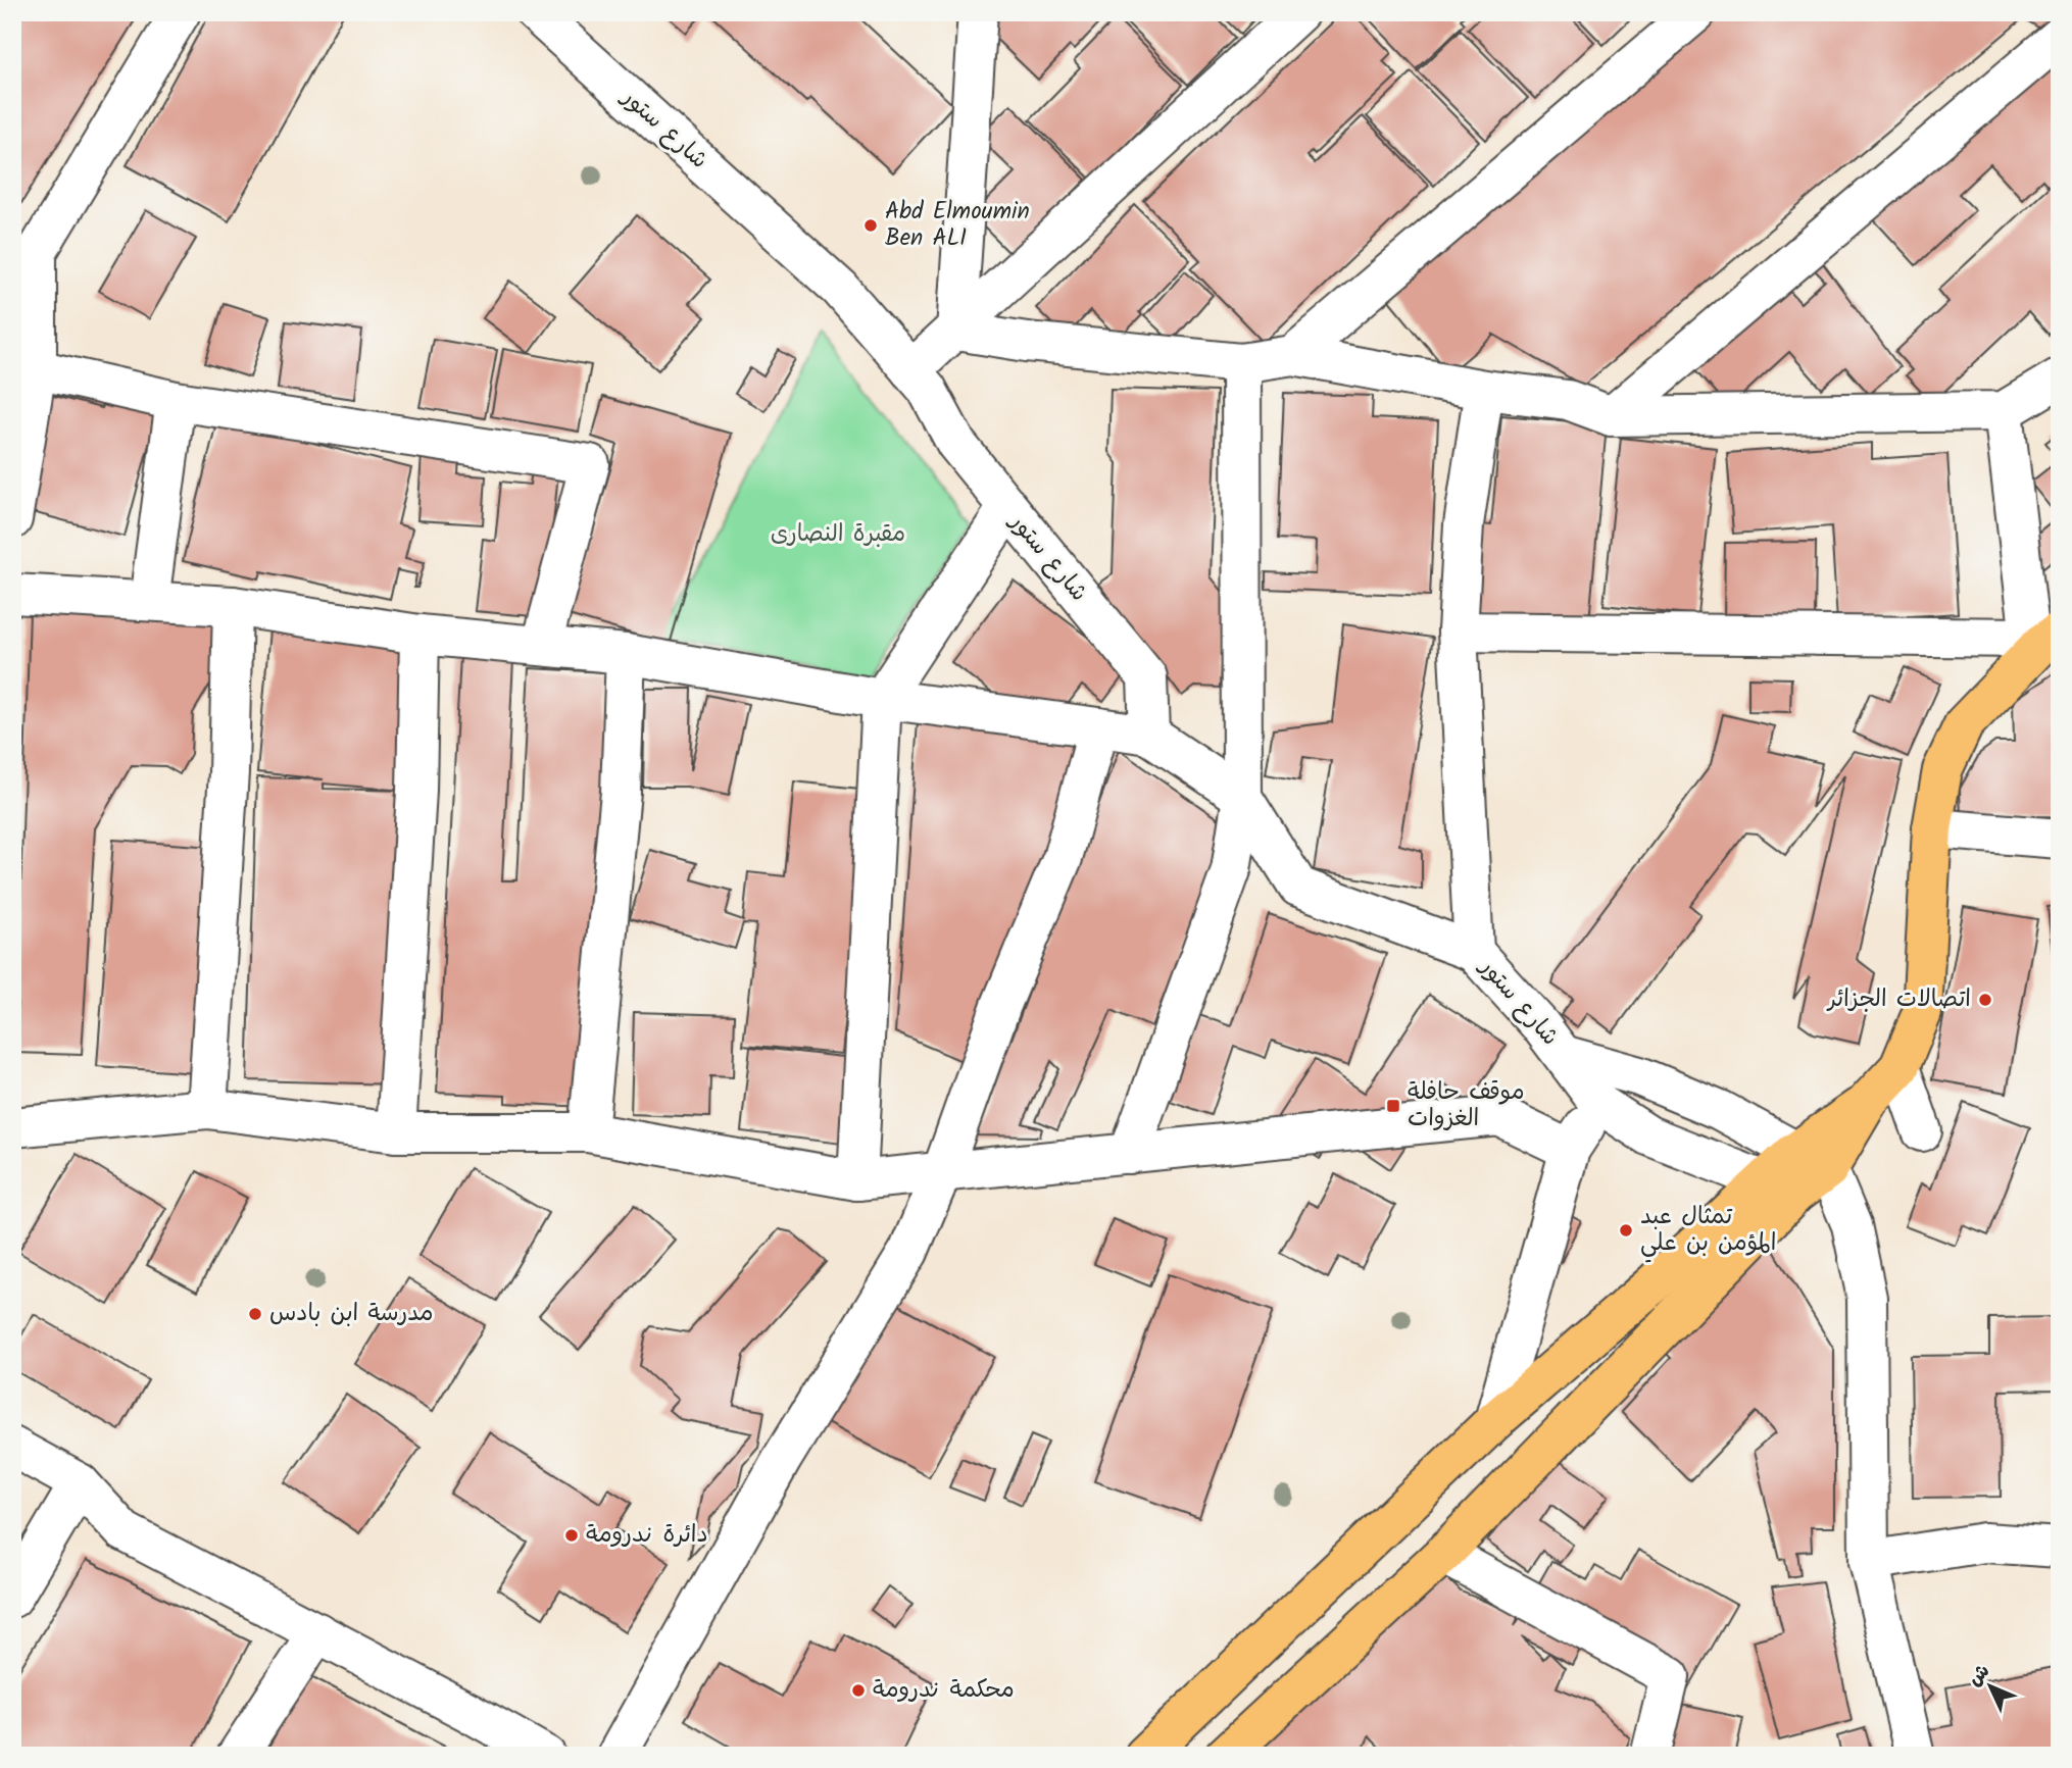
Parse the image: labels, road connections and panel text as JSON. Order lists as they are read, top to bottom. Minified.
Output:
{"streets":{"street":["شارع ستور"]},"parks":["مقبرة النصارى"],"places":{"other":["Abd Elmoumin Ben ALI","اتصالات الجزائر","تمثال عبد المؤمن بن علي","مدرسة ابن بادس","دائرة ندرومة","محكمة ندرومة"],"transit":["موقف حافلة الغزوات"]},"north":"top left"}
